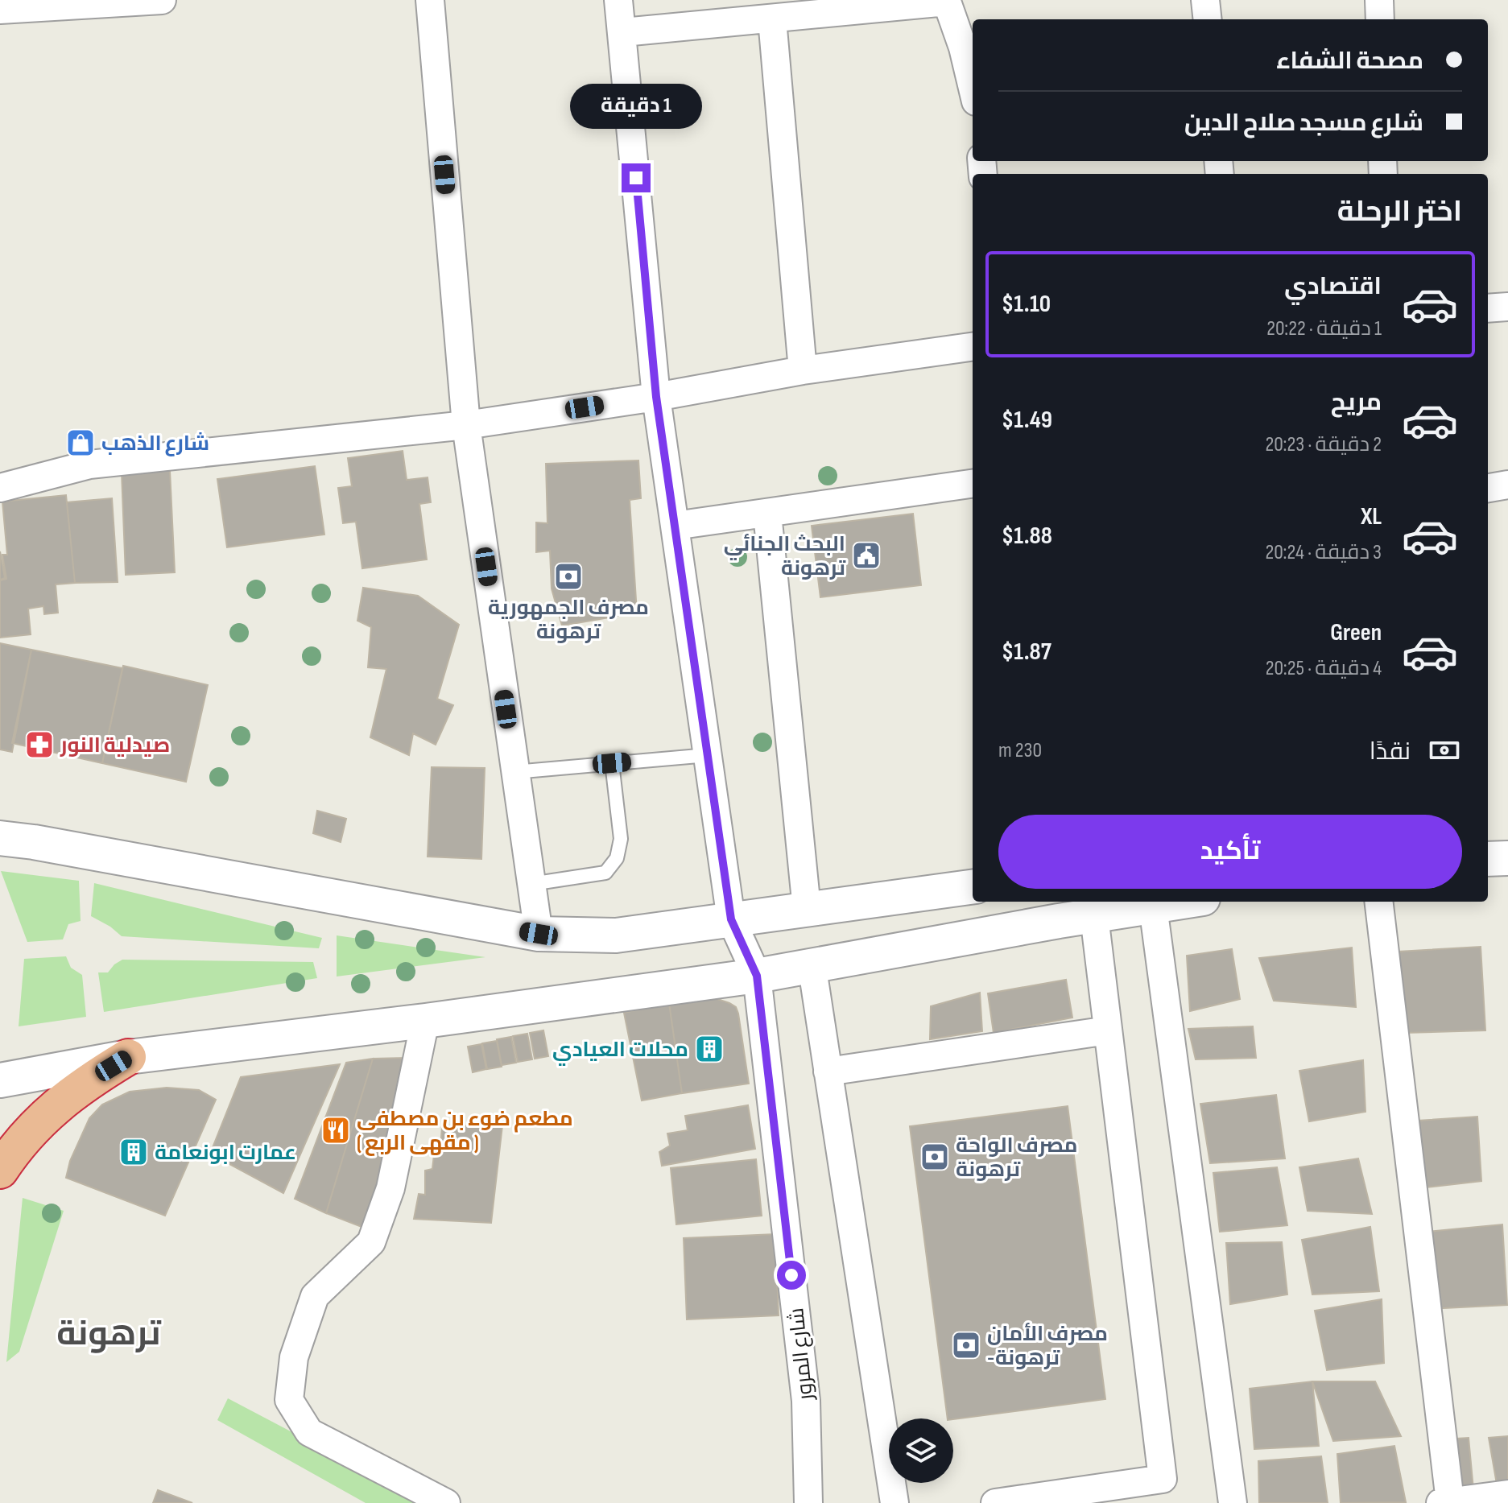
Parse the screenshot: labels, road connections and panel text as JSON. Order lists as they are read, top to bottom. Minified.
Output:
{"streets":{"street":["شارع المرور"]},"districts":["ترهونة"],"places":{"shop":["شارع الذهب"],"public building":["البحث الجنائي ترهونة"],"bank":["مصرف الجمهورية ترهونة","مصرف الواحة ترهونة","مصرف الأمان -ترهونة"],"pharmacy":["صيدلية النور"],"building":["محلات العيادي","عمارت ابونعامة"],"restaurant":["مطعم ضوء بن مصطفى ( مقهى الربع )"]},"page":{"banner":["مصحة الشفاء","شلرع مسجد صلاح الدين"],"bubble":"1 دقيقة","heading":"اختر الرحلة","list":[{"name":"اقتصادي","note":"1 دقيقة · 20:22","value":"$1.10"},{"name":"مريح","note":"2 دقيقة · 20:23","value":"$1.49"},{"name":"XL","note":"3 دقيقة · 20:24","value":"$1.88"},{"name":"Green","note":"4 دقيقة · 20:25","value":"$1.87"}],"pay":["نقدًا","230 m"],"buttons":"تأكيد"}}
